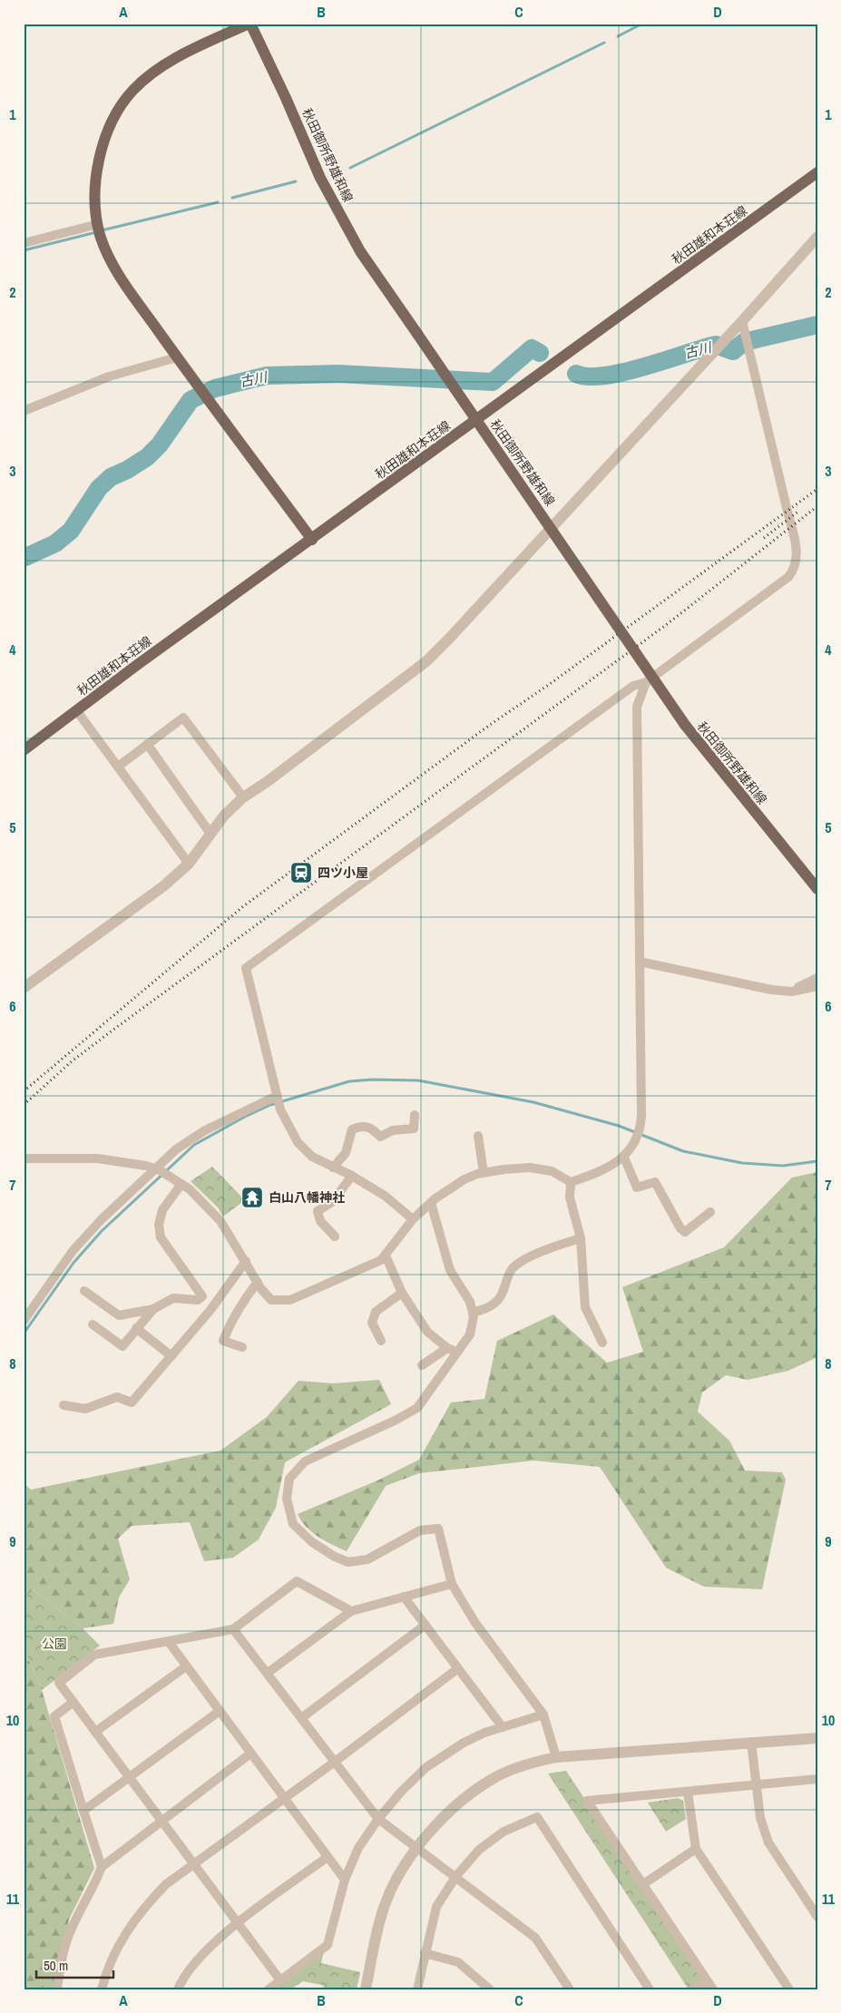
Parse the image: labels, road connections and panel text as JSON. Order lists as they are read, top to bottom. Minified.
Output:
{"streets":{"main road":["秋田御所野雄和線","秋田雄和本荘線"]},"crossings":[["秋田御所野雄和線","秋田雄和本荘線"]],"water":["古川"],"parks":["公園"],"places":{"station":["四ツ小屋"],"temple":["白山八幡神社"]},"scale_bar":"50 m","grid":{"columns":["A","B","C","D"],"rows":["1","2","3","4","5","6","7","8","9","10","11"]}}
